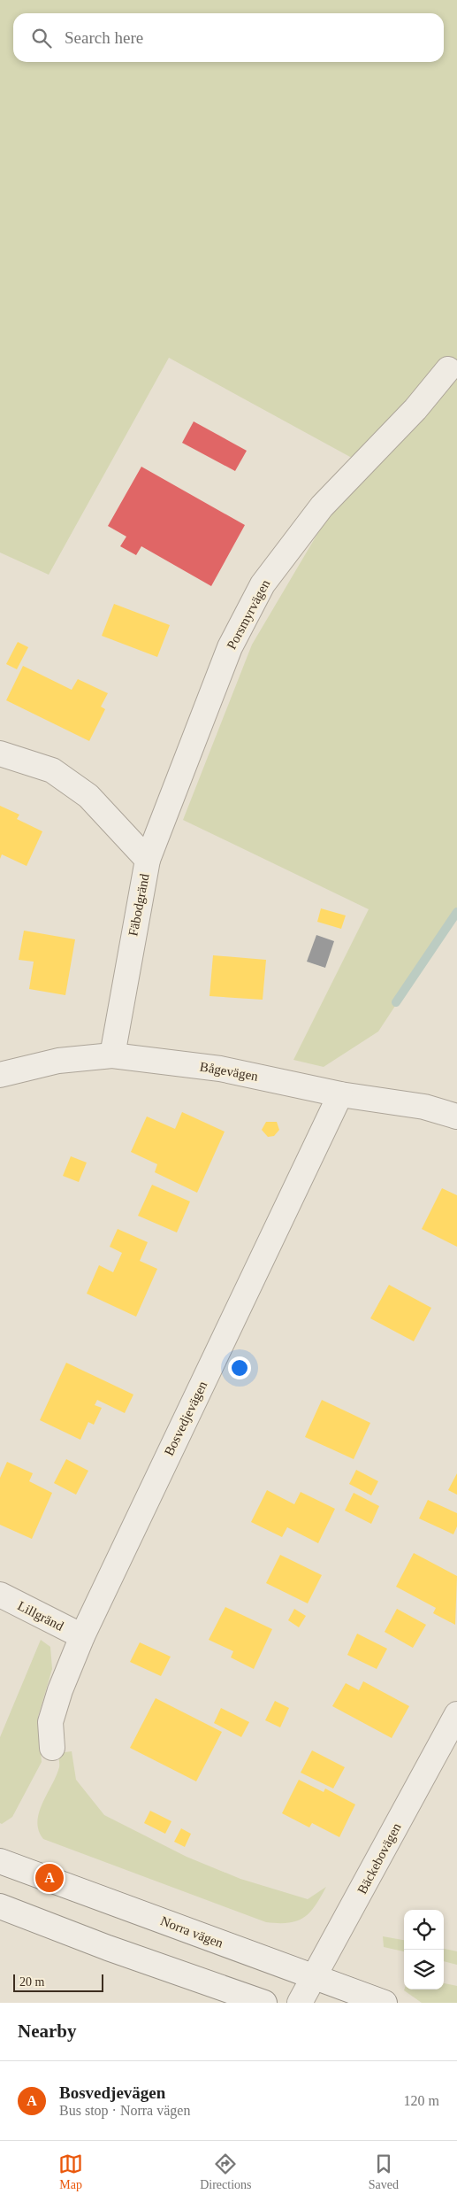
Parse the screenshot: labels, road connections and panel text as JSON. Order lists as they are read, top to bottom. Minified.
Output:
{"streets":{"street":["Porsmyrvägen","Fäbodgränd","Bågevägen","Bosvedjevägen","Lillgränd","Bäckebovägen","Norra vägen"]},"crossings":[["Porsmyrvägen","Fäbodgränd"],["Fäbodgränd","Bågevägen"],["Bågevägen","Bosvedjevägen"],["Bosvedjevägen","Lillgränd"],["Bäckebovägen","Norra vägen"]],"scale_bar":"20 m","page":{"search":"Search here","pins":"A","scale":"20 m","heading":"Nearby","list":[{"mark":"A","name":"Bosvedjevägen","note":"Bus stop · Norra vägen","value":"120 m"}],"nav":["Map","Directions","Saved"]}}
